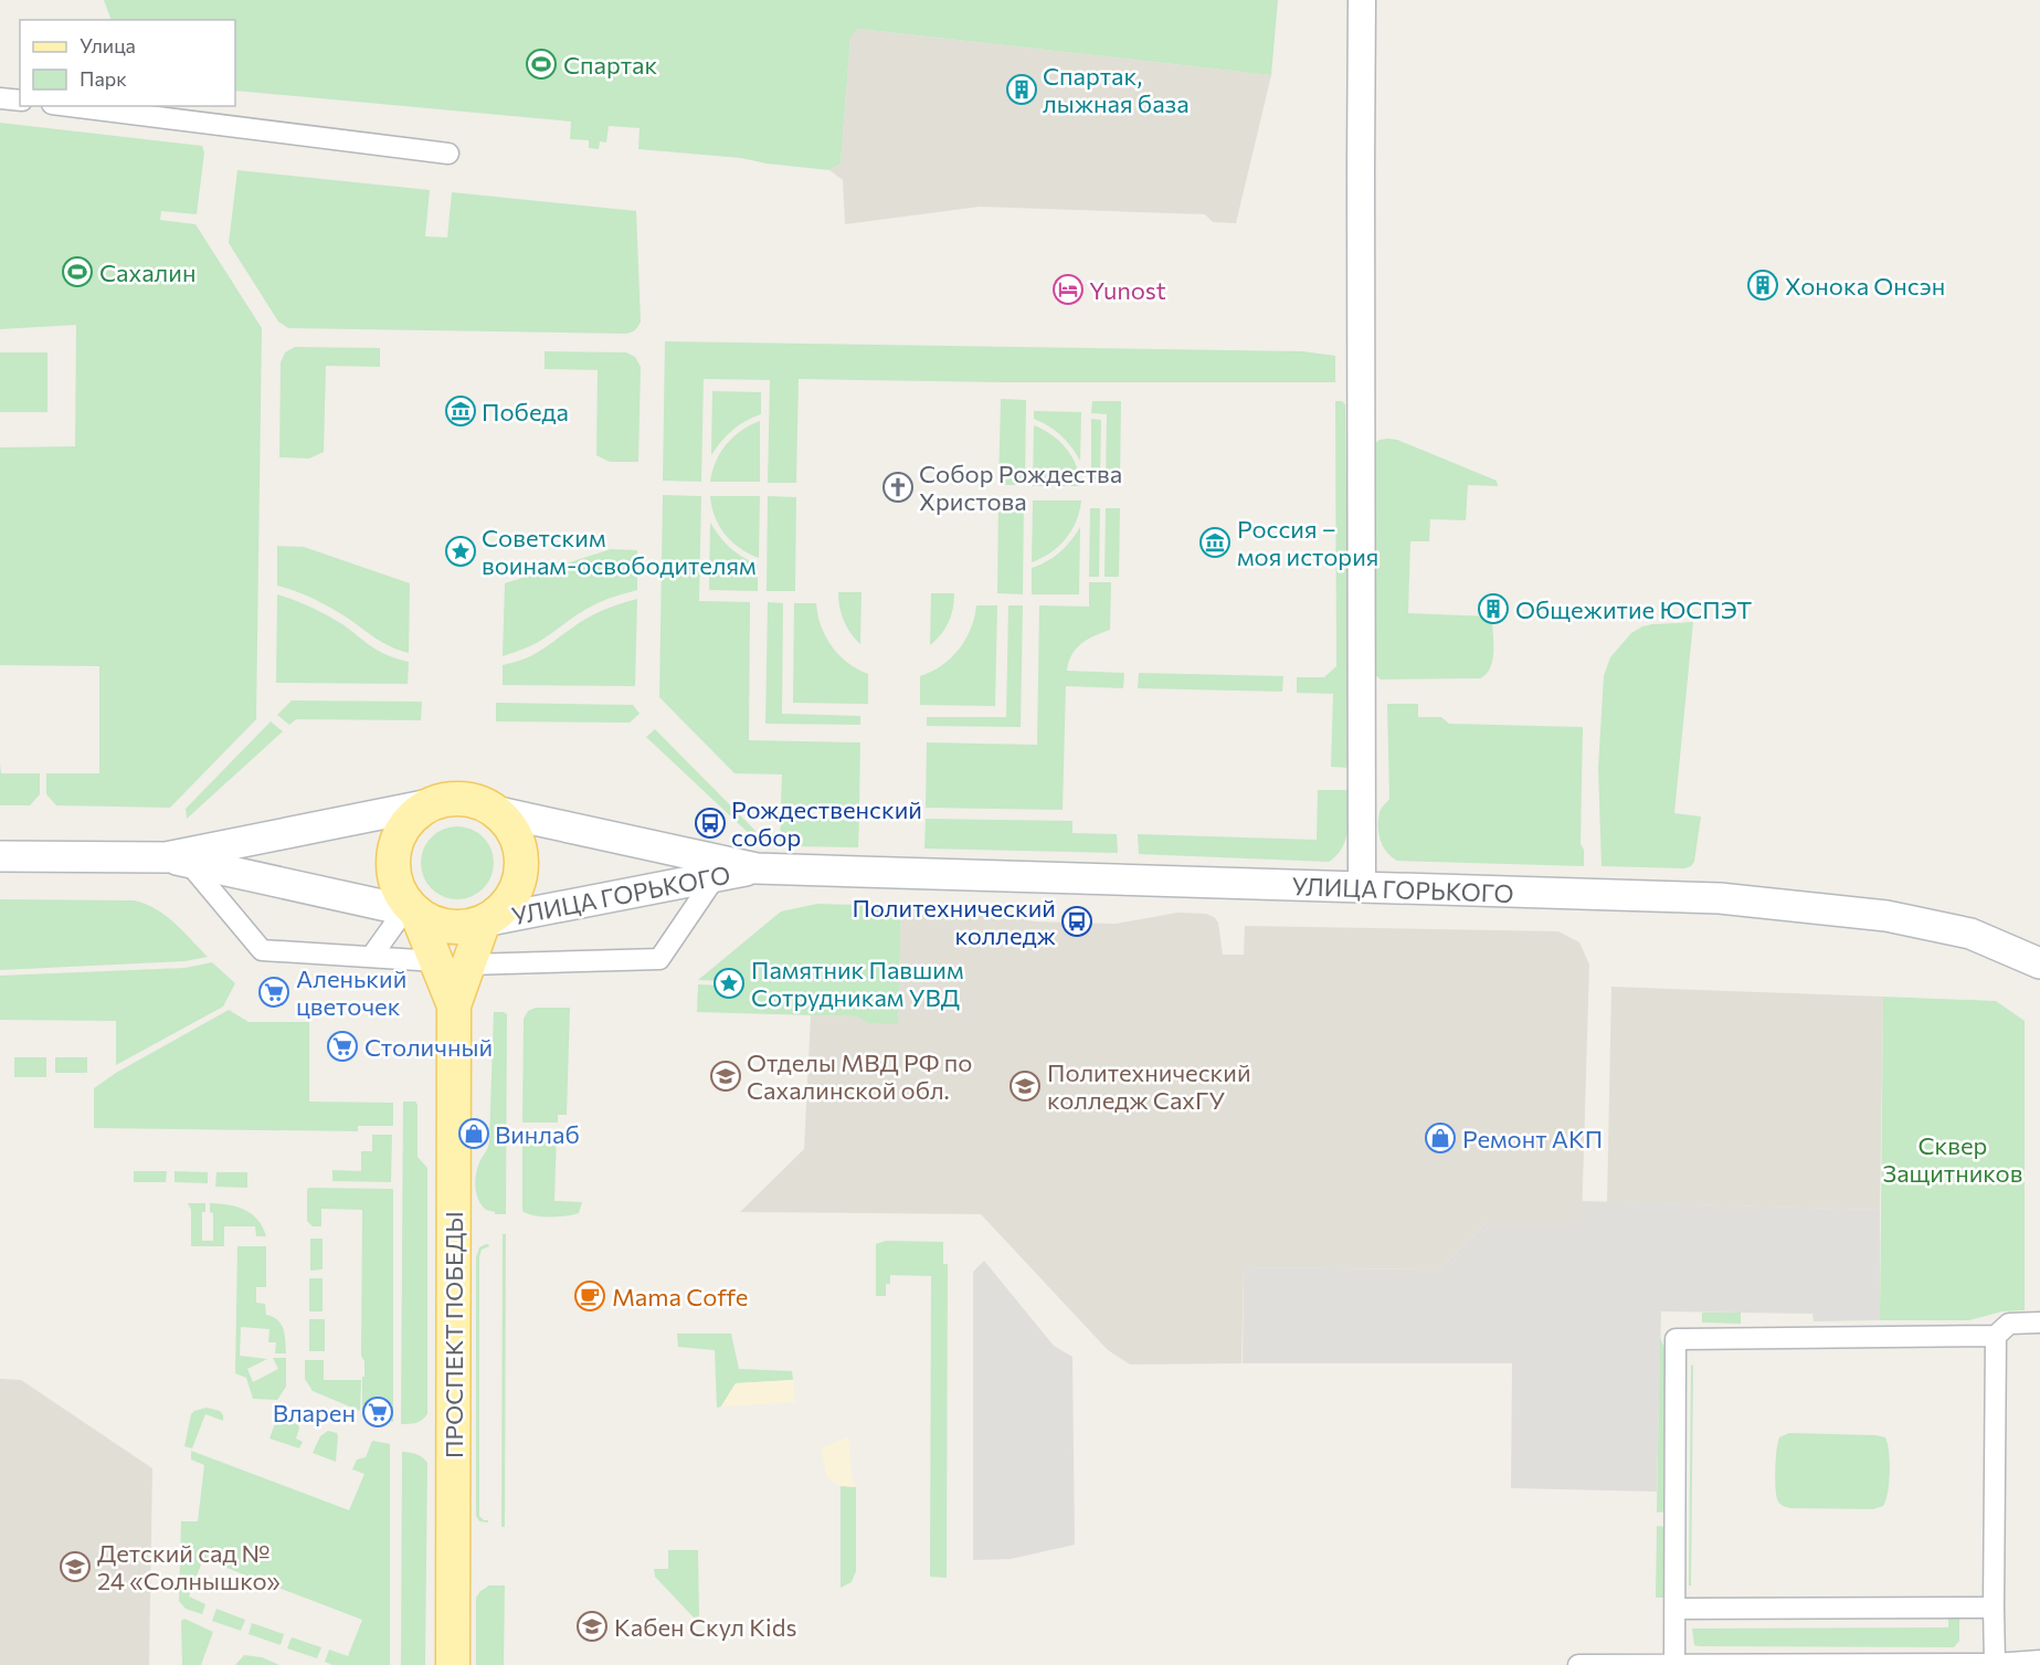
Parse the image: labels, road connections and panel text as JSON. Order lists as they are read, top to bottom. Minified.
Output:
{"streets":{"main road":["УЛИЦА ГОРЬКОГО","ПРОСПЕКТ ПОБЕДЫ"]},"crossings":[["УЛИЦА ГОРЬКОГО","ПРОСПЕКТ ПОБЕДЫ"]],"parks":["Сквер Защитников"],"places":{"sports":["Спартак","Сахалин"],"building":["Спартак, лыжная база","Хонока Онсэн","Общежитие ЮСПЭТ"],"hotel":["Yunost"],"museum":["Победа","Россия – моя история"],"church":["Собор Рождества Христова"],"place":["Советским воинам-освободителям","Памятник Павшим Сотрудникам УВД"],"bus stop":["Рождественский собор","Политехнический колледж"],"supermarket":["Аленький цветочек","Столичный","Вларен"],"school or university":["Отделы МВД РФ по Сахалинской обл.","Политехнический колледж СахГУ","Детский сад № 24 «Солнышко»","Кабен Скул Kids"],"shop":["Винлаб","Ремонт АКП"],"cafe":["Mama Coffe"]},"legend":["Улица","Парк"]}
